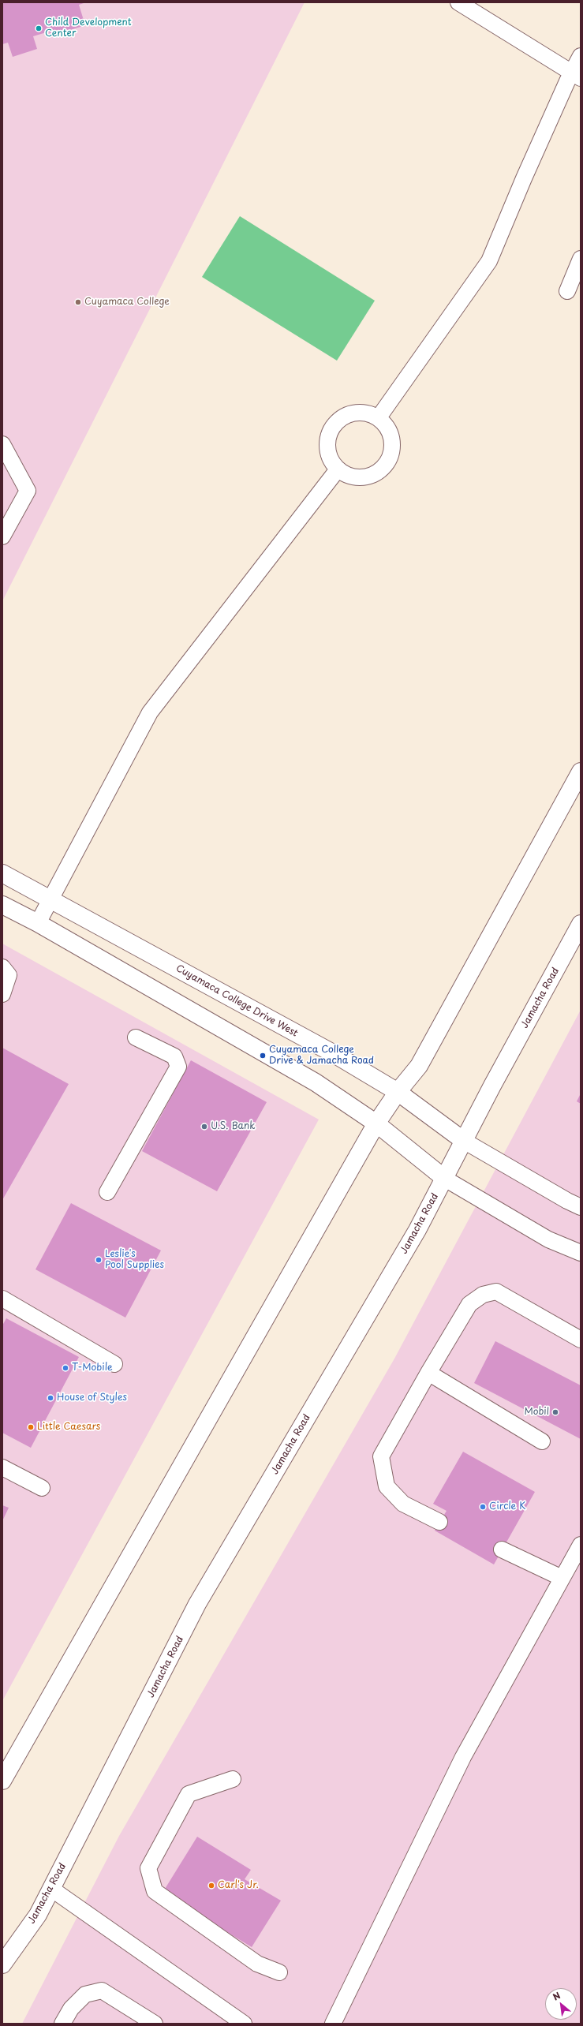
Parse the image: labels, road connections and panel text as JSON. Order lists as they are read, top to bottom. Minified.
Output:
{"streets":{"main road":["Jamacha Road","Cuyamaca College Drive West"]},"crossings":[["Jamacha Road","Cuyamaca College Drive West"]],"places":["Child Development Center","Cuyamaca College","Cuyamaca College Drive & Jamacha Road","U.S. Bank","Leslie's Pool Supplies","T-Mobile","House of Styles","Mobil","Little Caesars","Circle K","Carl's Jr."],"north":"top left"}
